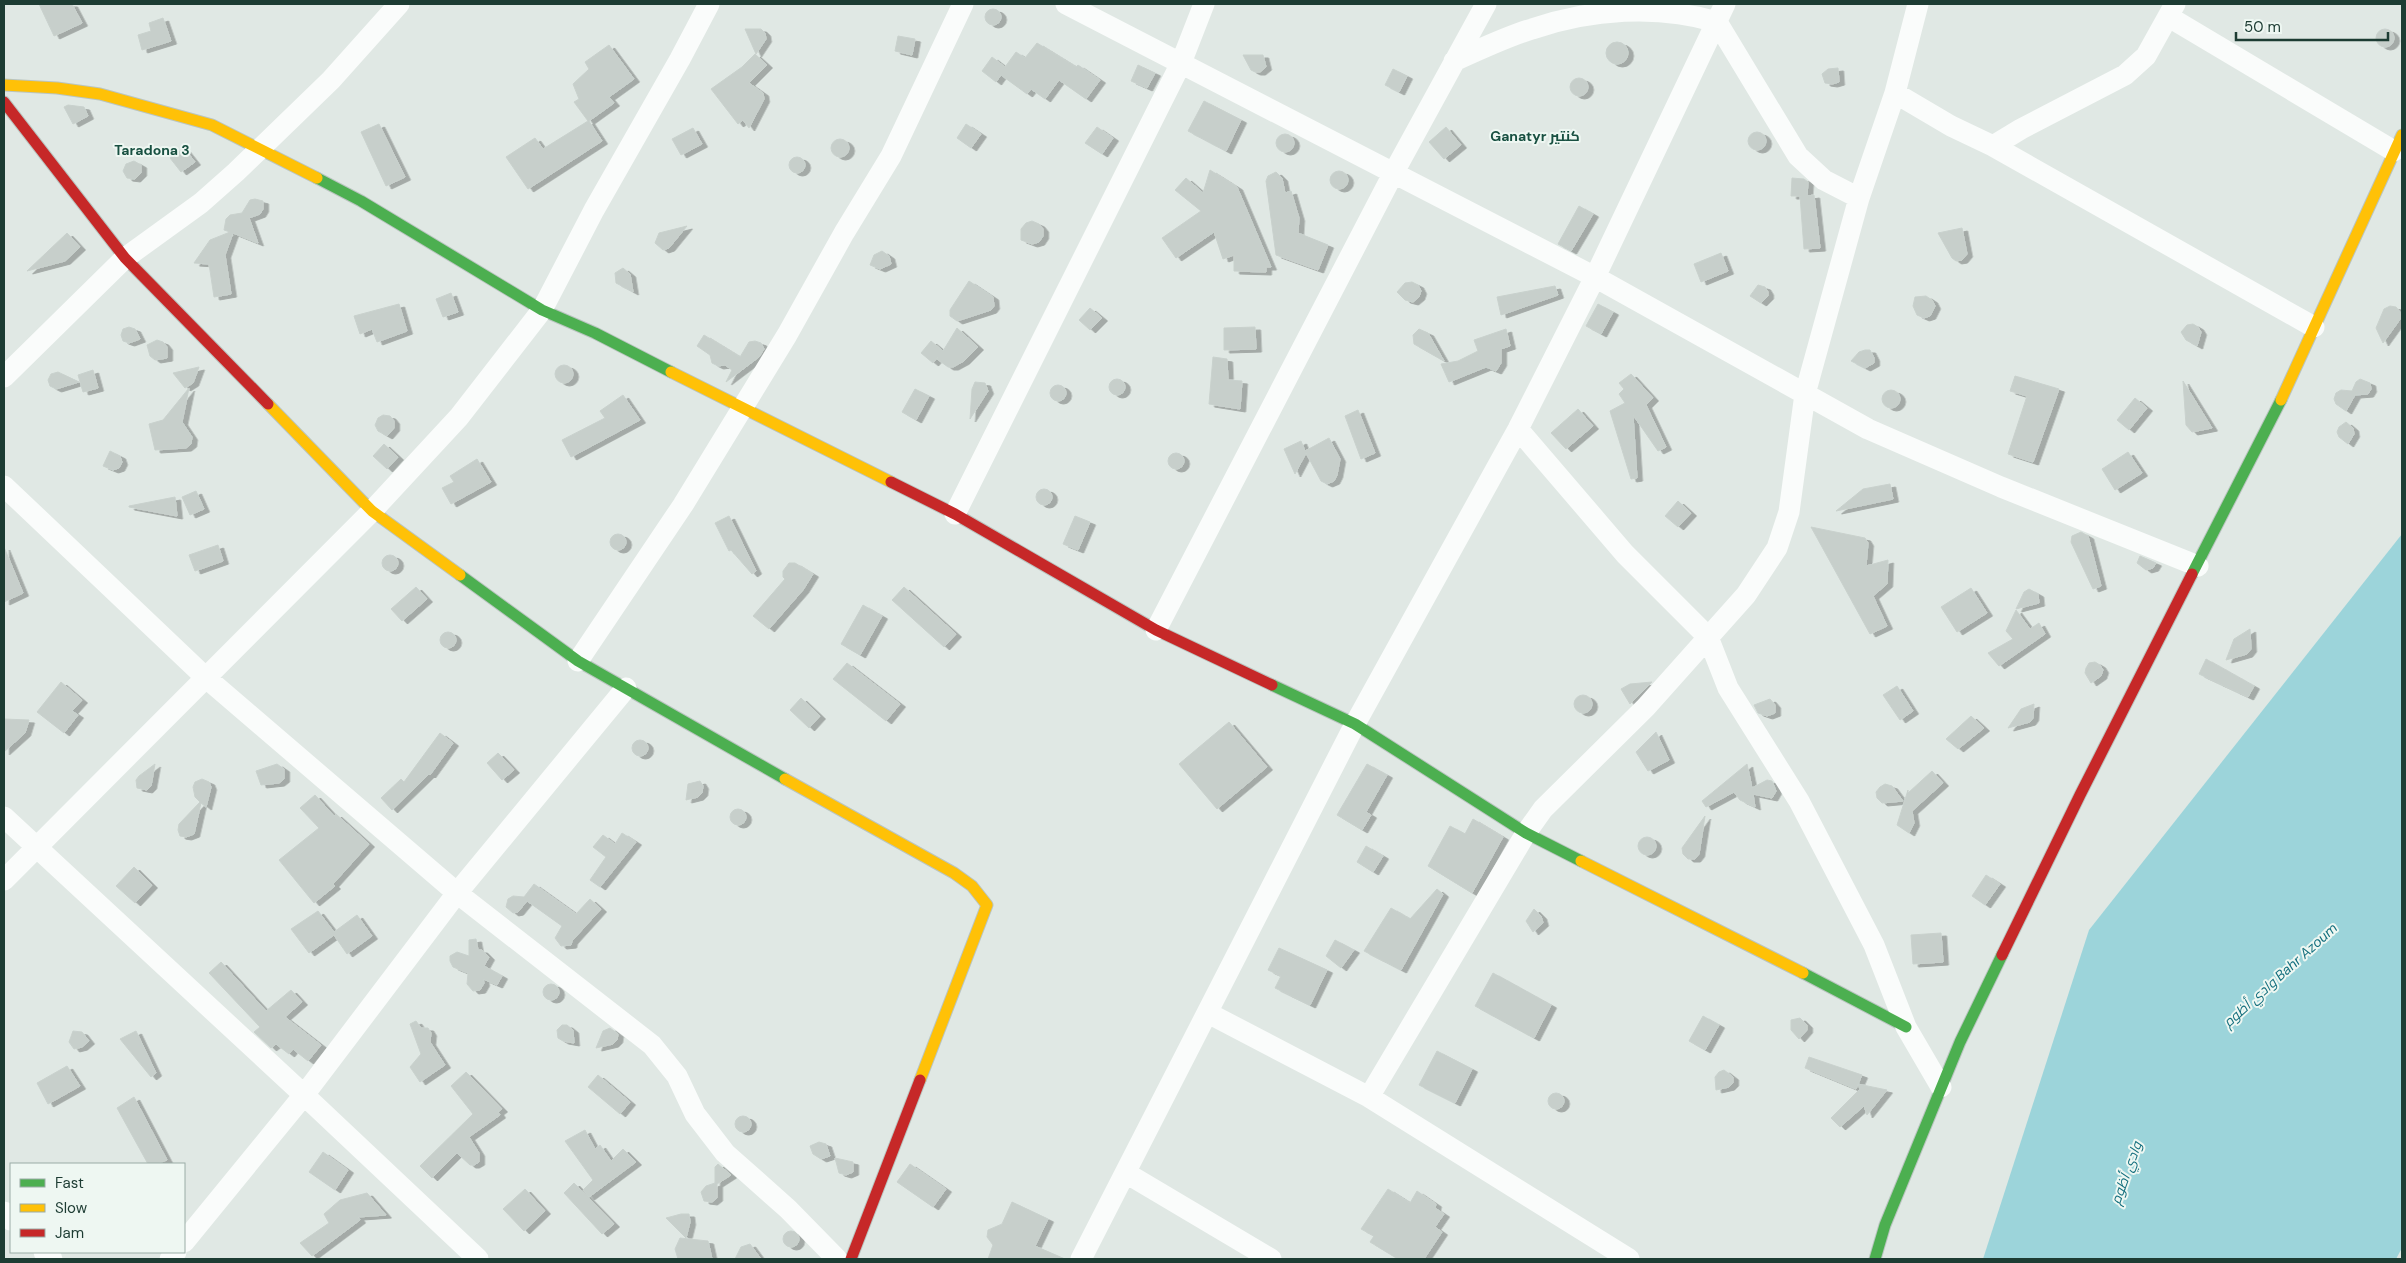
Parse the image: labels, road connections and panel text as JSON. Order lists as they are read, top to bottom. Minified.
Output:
{"districts":["Ganatyr كنتير","Taradona 3"],"water":["وادي أظوم Bahr Azoum","وادي أظوم"],"legend":["Fast","Slow","Jam"],"scale_bar":"50 m"}
